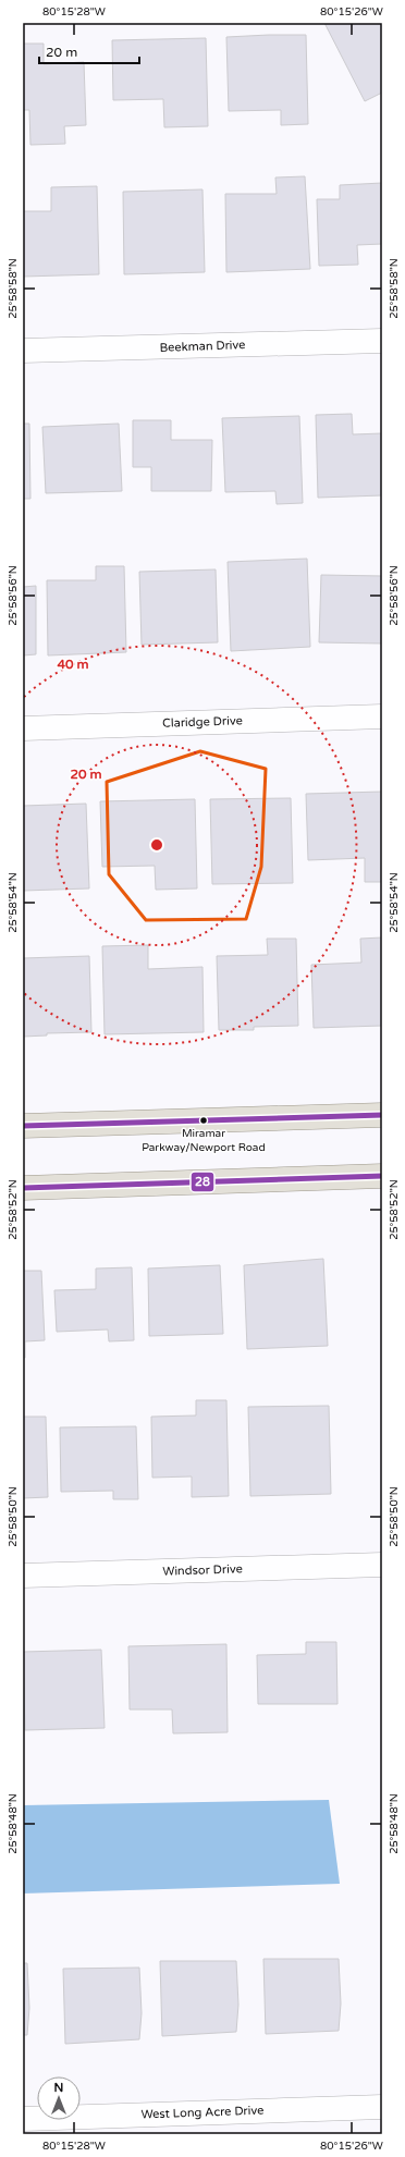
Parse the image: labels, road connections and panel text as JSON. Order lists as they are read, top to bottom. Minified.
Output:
{"streets":{"street":["Beekman Drive","Claridge Drive","Windsor Drive","West Long Acre Drive"]},"places":["Miramar Parkway/Newport Road"],"lines":["transit line 28"],"scale_bar":"20 m","north":"top","coordinates":["80°15'28\"W","80°15'26\"W","25°58'58\"N","25°58'56\"N","25°58'54\"N","25°58'52\"N","25°58'50\"N","25°58'48\"N"],"rings":["40 m","20 m"]}
